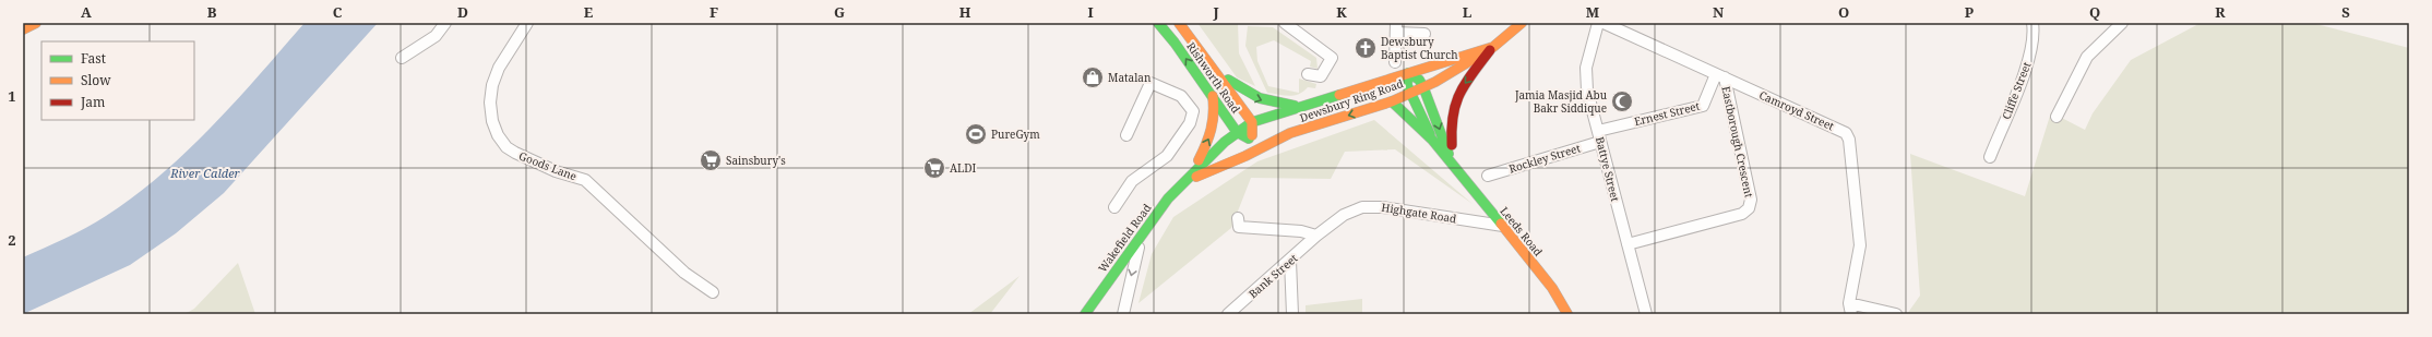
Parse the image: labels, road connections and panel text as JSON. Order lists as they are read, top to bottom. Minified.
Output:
{"streets":{"main road":["Rishworth Road","Dewsbury Ring Road","Leeds Road","Wakefield Road"],"street":["Cliffe Street","Camroyd Street","Ernest Street","Eastborough Crescent","Rockley Street","Goods Lane","Battye Street","Highgate Road","Bank Street"]},"crossings":[["Rishworth Road","Dewsbury Ring Road"],["Rishworth Road","Wakefield Road"],["Dewsbury Ring Road","Leeds Road"],["Dewsbury Ring Road","Wakefield Road"],["Camroyd Street","Ernest Street"],["Camroyd Street","Eastborough Crescent"],["Ernest Street","Eastborough Crescent"],["Ernest Street","Battye Street"],["Eastborough Crescent","Battye Street"],["Rockley Street","Battye Street"],["Highgate Road","Leeds Road"],["Highgate Road","Bank Street"]],"water":["River Calder"],"places":{"church":["Dewsbury Baptist Church"],"shop":["Matalan"],"mosque":["Jamia Masjid Abu Bakr Siddique"],"sports":["PureGym"],"supermarket":["Sainsbury's","ALDI"]},"legend":["Fast","Slow","Jam"],"grid":{"columns":["A","B","C","D","E","F","G","H","I","J","K","L","M","N","O","P","Q","R","S"],"rows":["1","2"]}}
